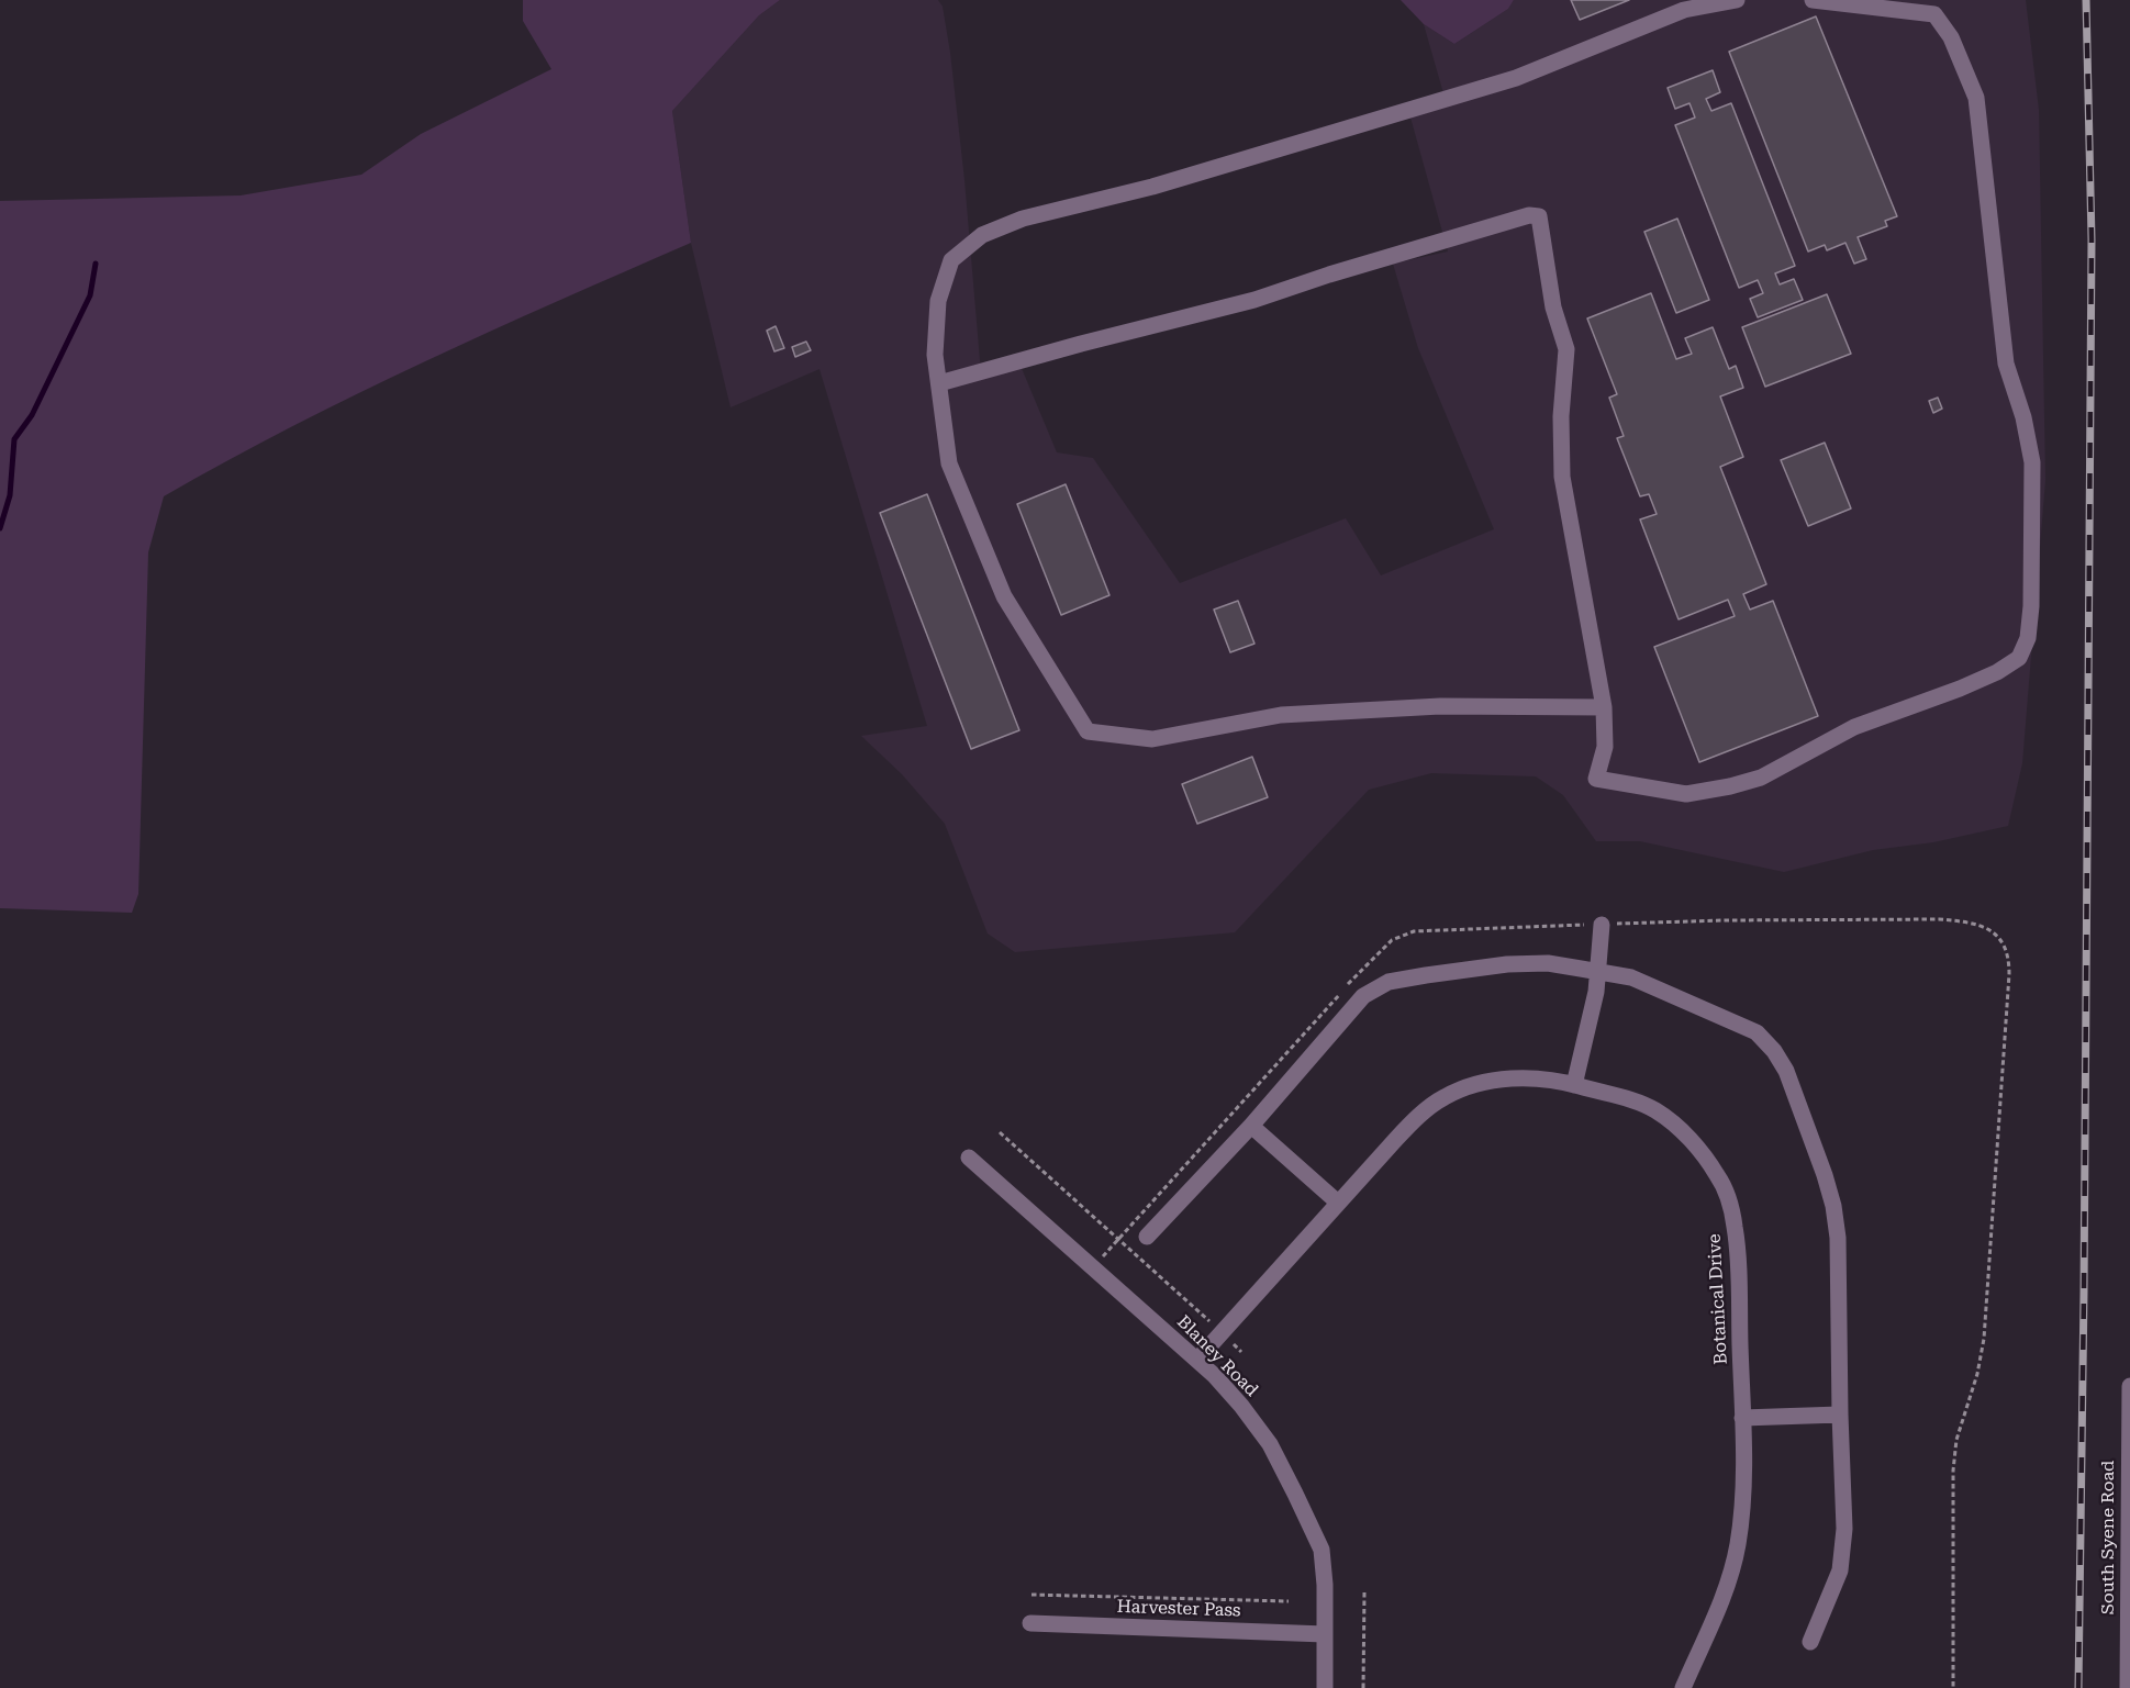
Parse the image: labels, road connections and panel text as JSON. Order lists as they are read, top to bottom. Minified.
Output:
{"streets":{"street":["Botanical Drive","Blaney Road","South Syene Road","Harvester Pass"]},"crossings":[["Botanical Drive","Blaney Road"],["Blaney Road","Harvester Pass"]]}
